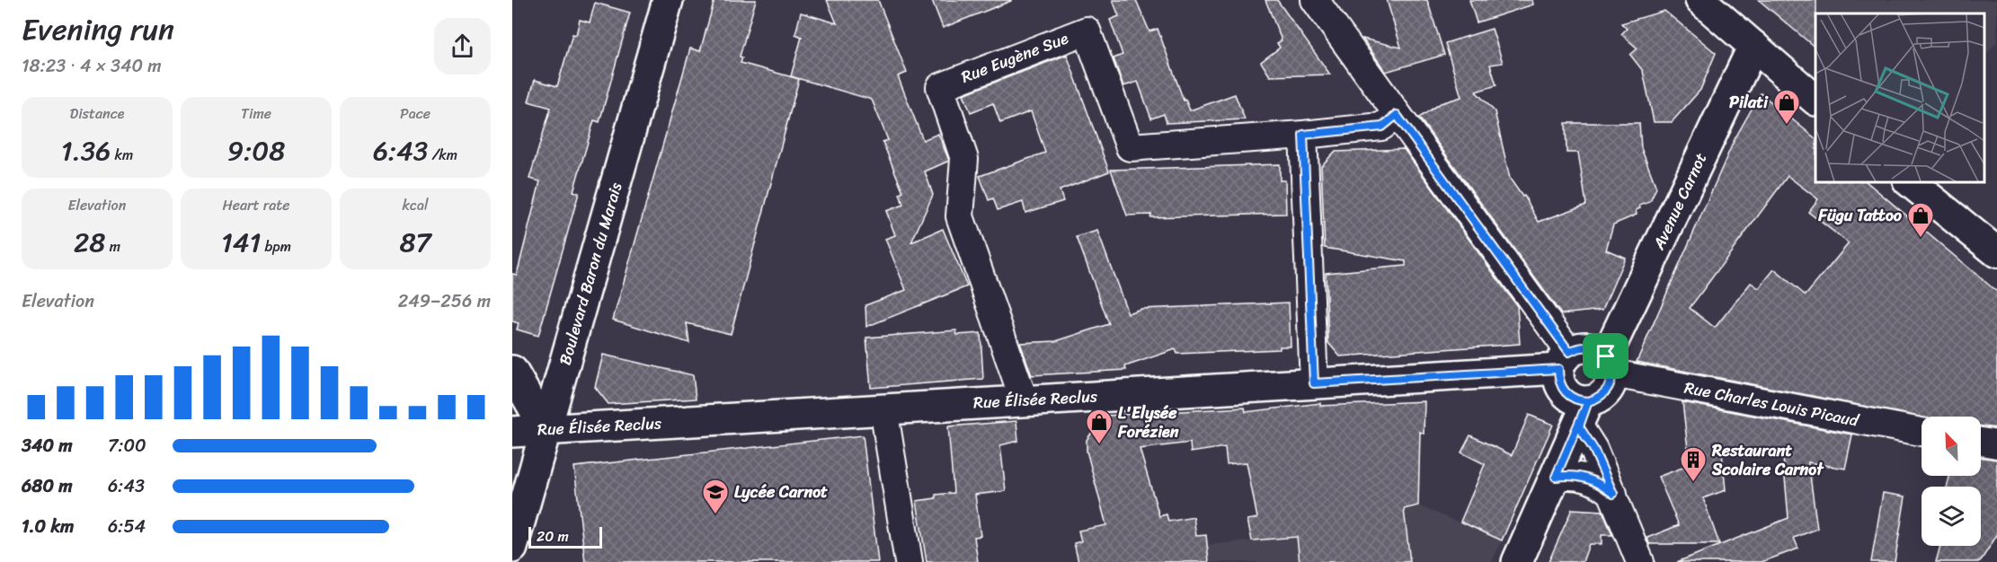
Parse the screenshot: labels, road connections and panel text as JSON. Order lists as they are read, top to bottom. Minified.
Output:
{"streets":{"street":["Rue Eugène Sue","Avenue Carnot","Boulevard Baron du Marais","Rue Élisée Reclus","Rue Charles Louis Picaud"]},"crossings":[["Rue Eugène Sue","Rue Élisée Reclus"],["Avenue Carnot","Rue Élisée Reclus"],["Avenue Carnot","Rue Charles Louis Picaud"],["Boulevard Baron du Marais","Rue Élisée Reclus"],["Rue Élisée Reclus","Rue Charles Louis Picaud"]],"places":{"shop":["Pilati","Fügu Tattoo","L'Elysée Forézien"],"building":["Restaurant Scolaire Carnot"],"school or university":["Lycée Carnot"]},"scale_bar":"20 m","north":"top left","page":{"heading":["Evening run","18:23 · 4 × 340 m"],"stats":[["Distance","1.36 km"],["Time","9:08"],["Pace","6:43 /km"],["Elevation","28 m"],["Heart rate","141 bpm"],["kcal","87"]],"chart":["Elevation","249–256 m"],"list":[{"name":"340 m","note":"7:00"},{"name":"680 m","note":"6:43"},{"name":"1.0 km","note":"6:54"}],"scale":"20 m"}}
